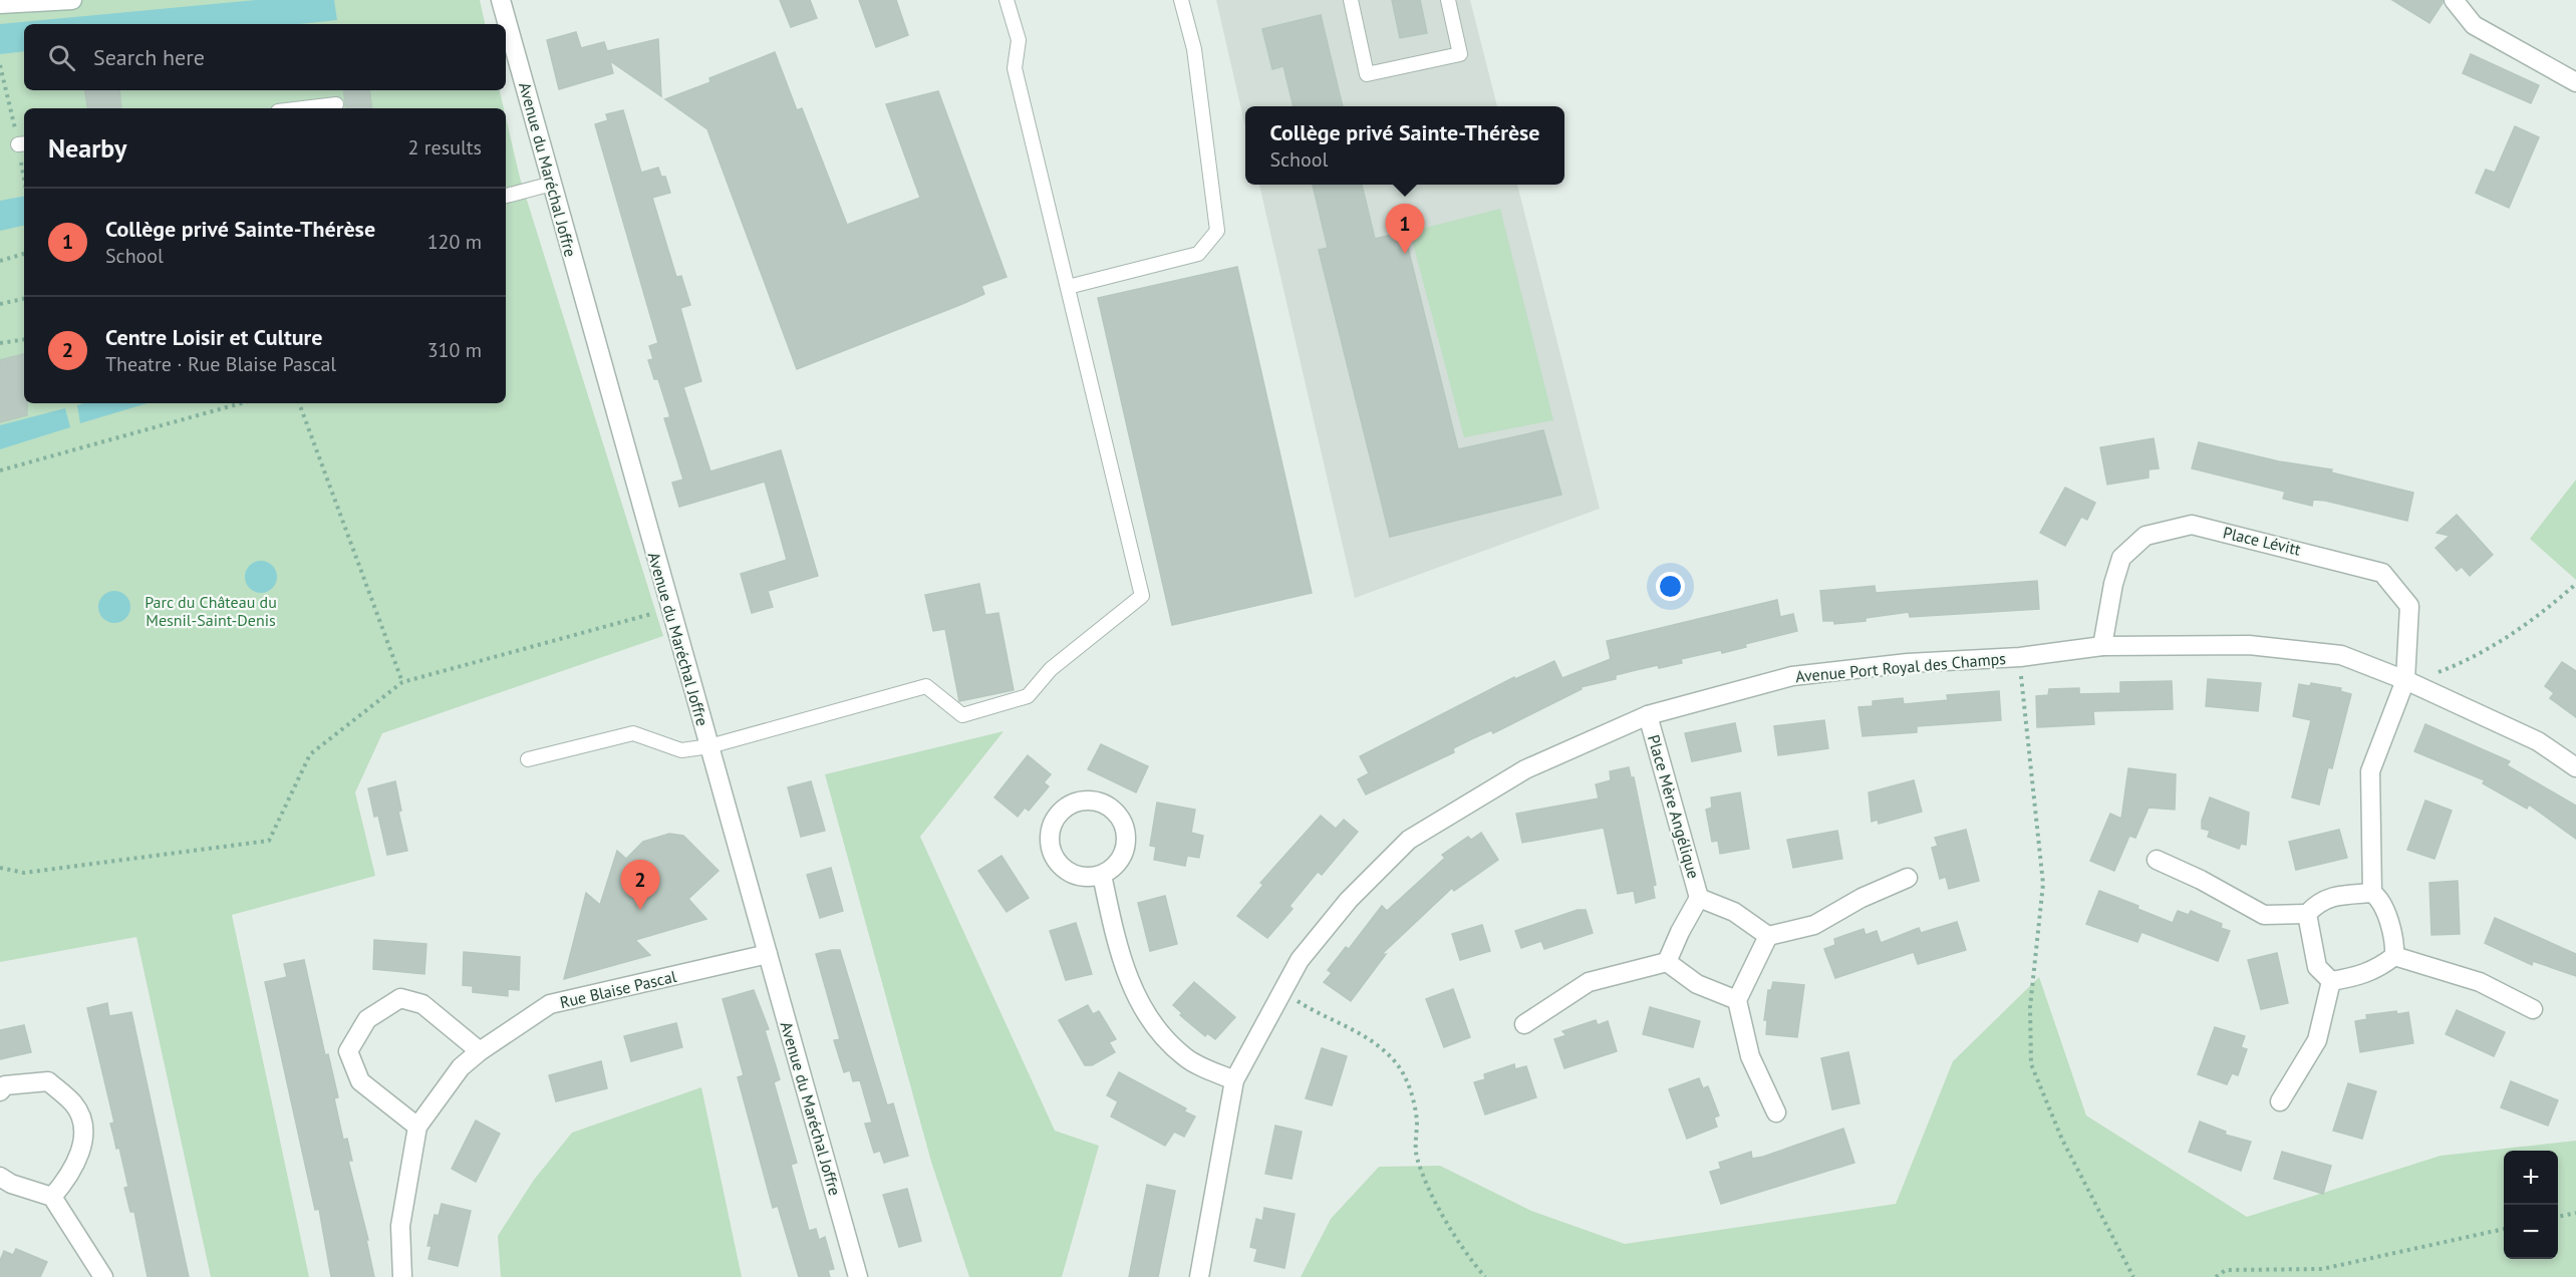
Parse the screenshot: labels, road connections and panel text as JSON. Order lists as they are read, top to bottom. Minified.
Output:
{"streets":{"street":["Avenue du Maréchal Joffre","Place Lévitt","Avenue Port Royal des Champs","Place Mère Angélique","Rue Blaise Pascal"]},"crossings":[["Avenue du Maréchal Joffre","Rue Blaise Pascal"],["Place Lévitt","Avenue Port Royal des Champs"],["Avenue Port Royal des Champs","Place Mère Angélique"]],"parks":["Parc du Château du Mesnil-Saint-Denis"],"page":{"search":"Search here","popup":["Collège privé Sainte-Thérèse","School"],"heading":["Nearby","2 results"],"list":[{"mark":"1","name":"Collège privé Sainte-Thérèse","note":"School","value":"120 m"},{"mark":"2","name":"Centre Loisir et Culture","note":"Theatre · Rue Blaise Pascal","value":"310 m"}],"pins":["1","2"],"map_buttons":["+","−"]}}
